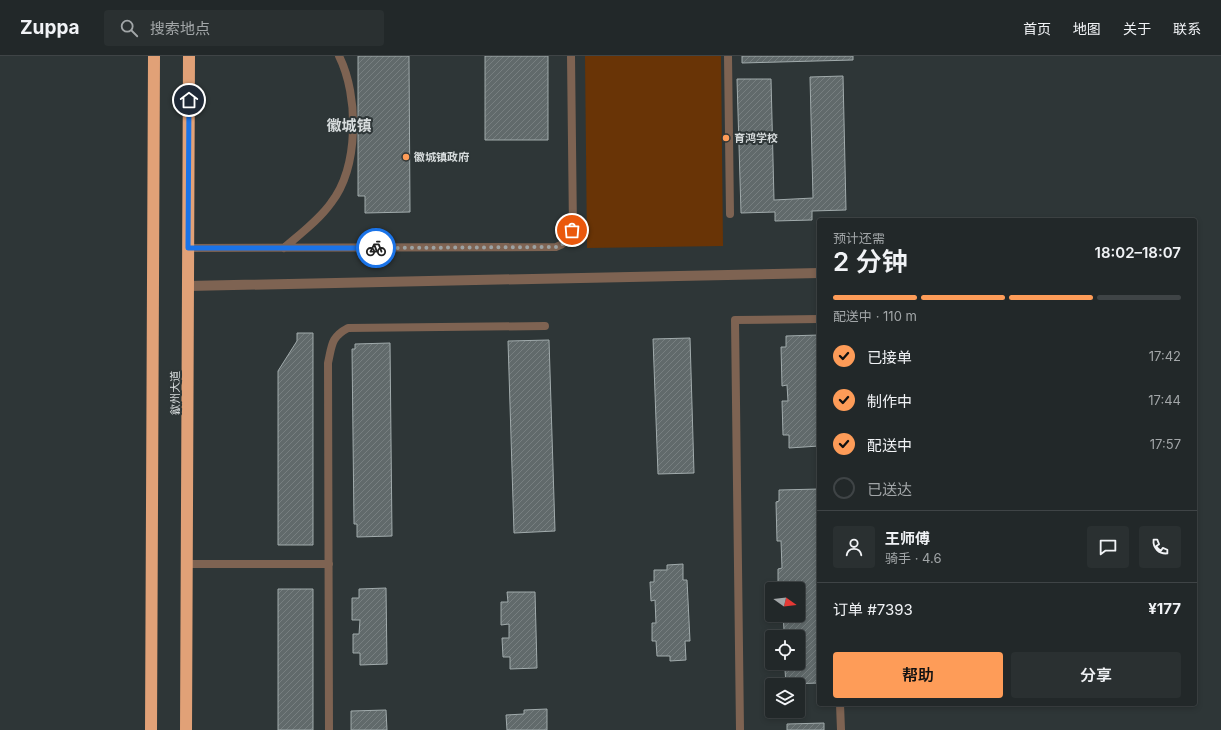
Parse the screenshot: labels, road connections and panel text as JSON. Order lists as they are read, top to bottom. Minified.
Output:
{"streets":{"highway":["歙州大道"]},"districts":["徽城镇"],"places":["育鸿学校","徽城镇政府"],"north":"right","page":{"header":"Zuppa","search":"搜索地点","nav":["首页","地图","关于","联系"],"heading":["2 分钟","预计还需","18:02–18:07"],"panel":["王师傅","骑手 · 4.6","订单 #7393","¥177"],"bar":"配送中 · 110 m","list":[["已接单","17:42"],["制作中","17:44"],["配送中","17:57"],"已送达"],"buttons":["帮助","分享"]}}
